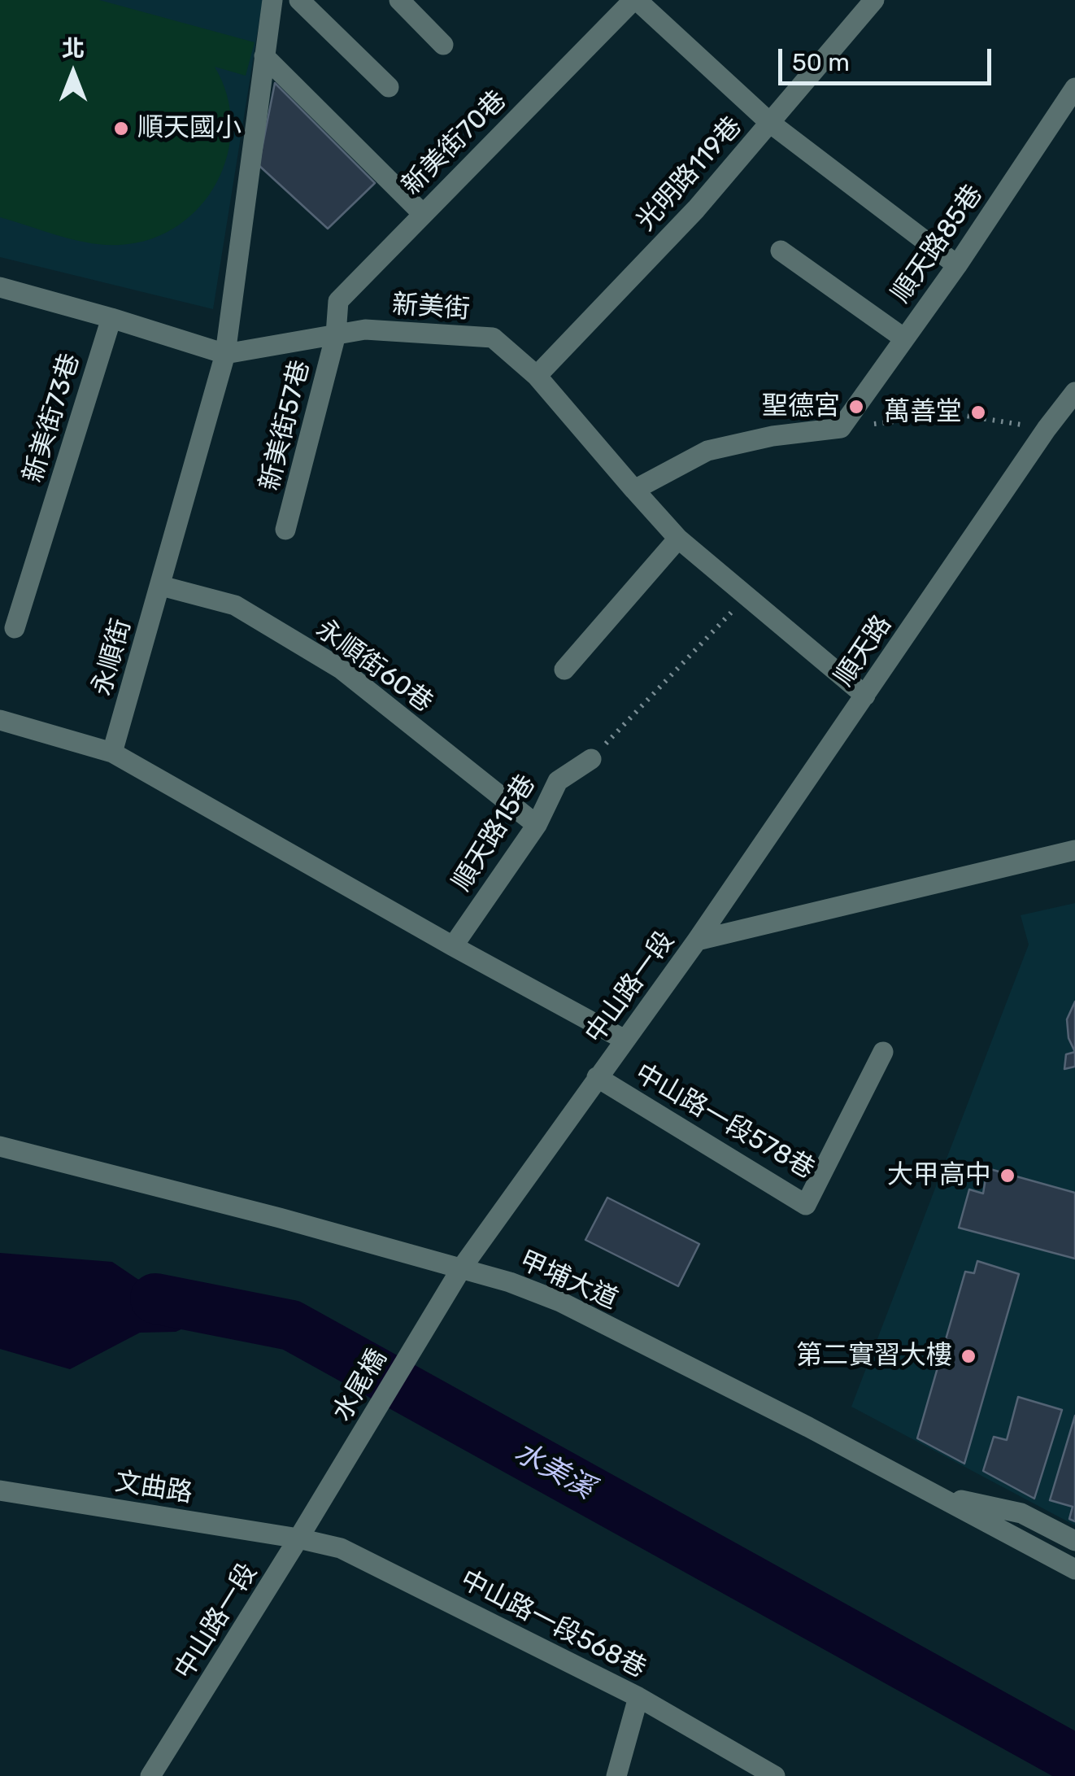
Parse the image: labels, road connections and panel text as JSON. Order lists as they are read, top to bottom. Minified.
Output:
{"streets":{"street":["新美街70巷","光明路119巷","順天路85巷","新美街","新美街73巷","新美街57巷","順天路","永順街","永順街60巷","順天路15巷","中山路一段","中山路一段578巷","甲埔大道","水尾橋","文曲路","中山路一段568巷"]},"crossings":[["新美街70巷","新美街"],["新美街70巷","新美街57巷"],["光明路119巷","新美街"],["新美街","新美街73巷"],["新美街","新美街57巷"],["新美街","永順街"],["順天路","中山路一段"],["永順街","永順街60巷"],["永順街60巷","順天路15巷"],["中山路一段","中山路一段578巷"],["中山路一段","甲埔大道"],["中山路一段","水尾橋"],["中山路一段","文曲路"],["中山路一段","中山路一段568巷"],["文曲路","中山路一段568巷"]],"water":["水美溪"],"places":["順天國小","聖德宮","萬善堂","大甲高中","第二實習大樓"],"scale_bar":"50 m","north":"top"}
